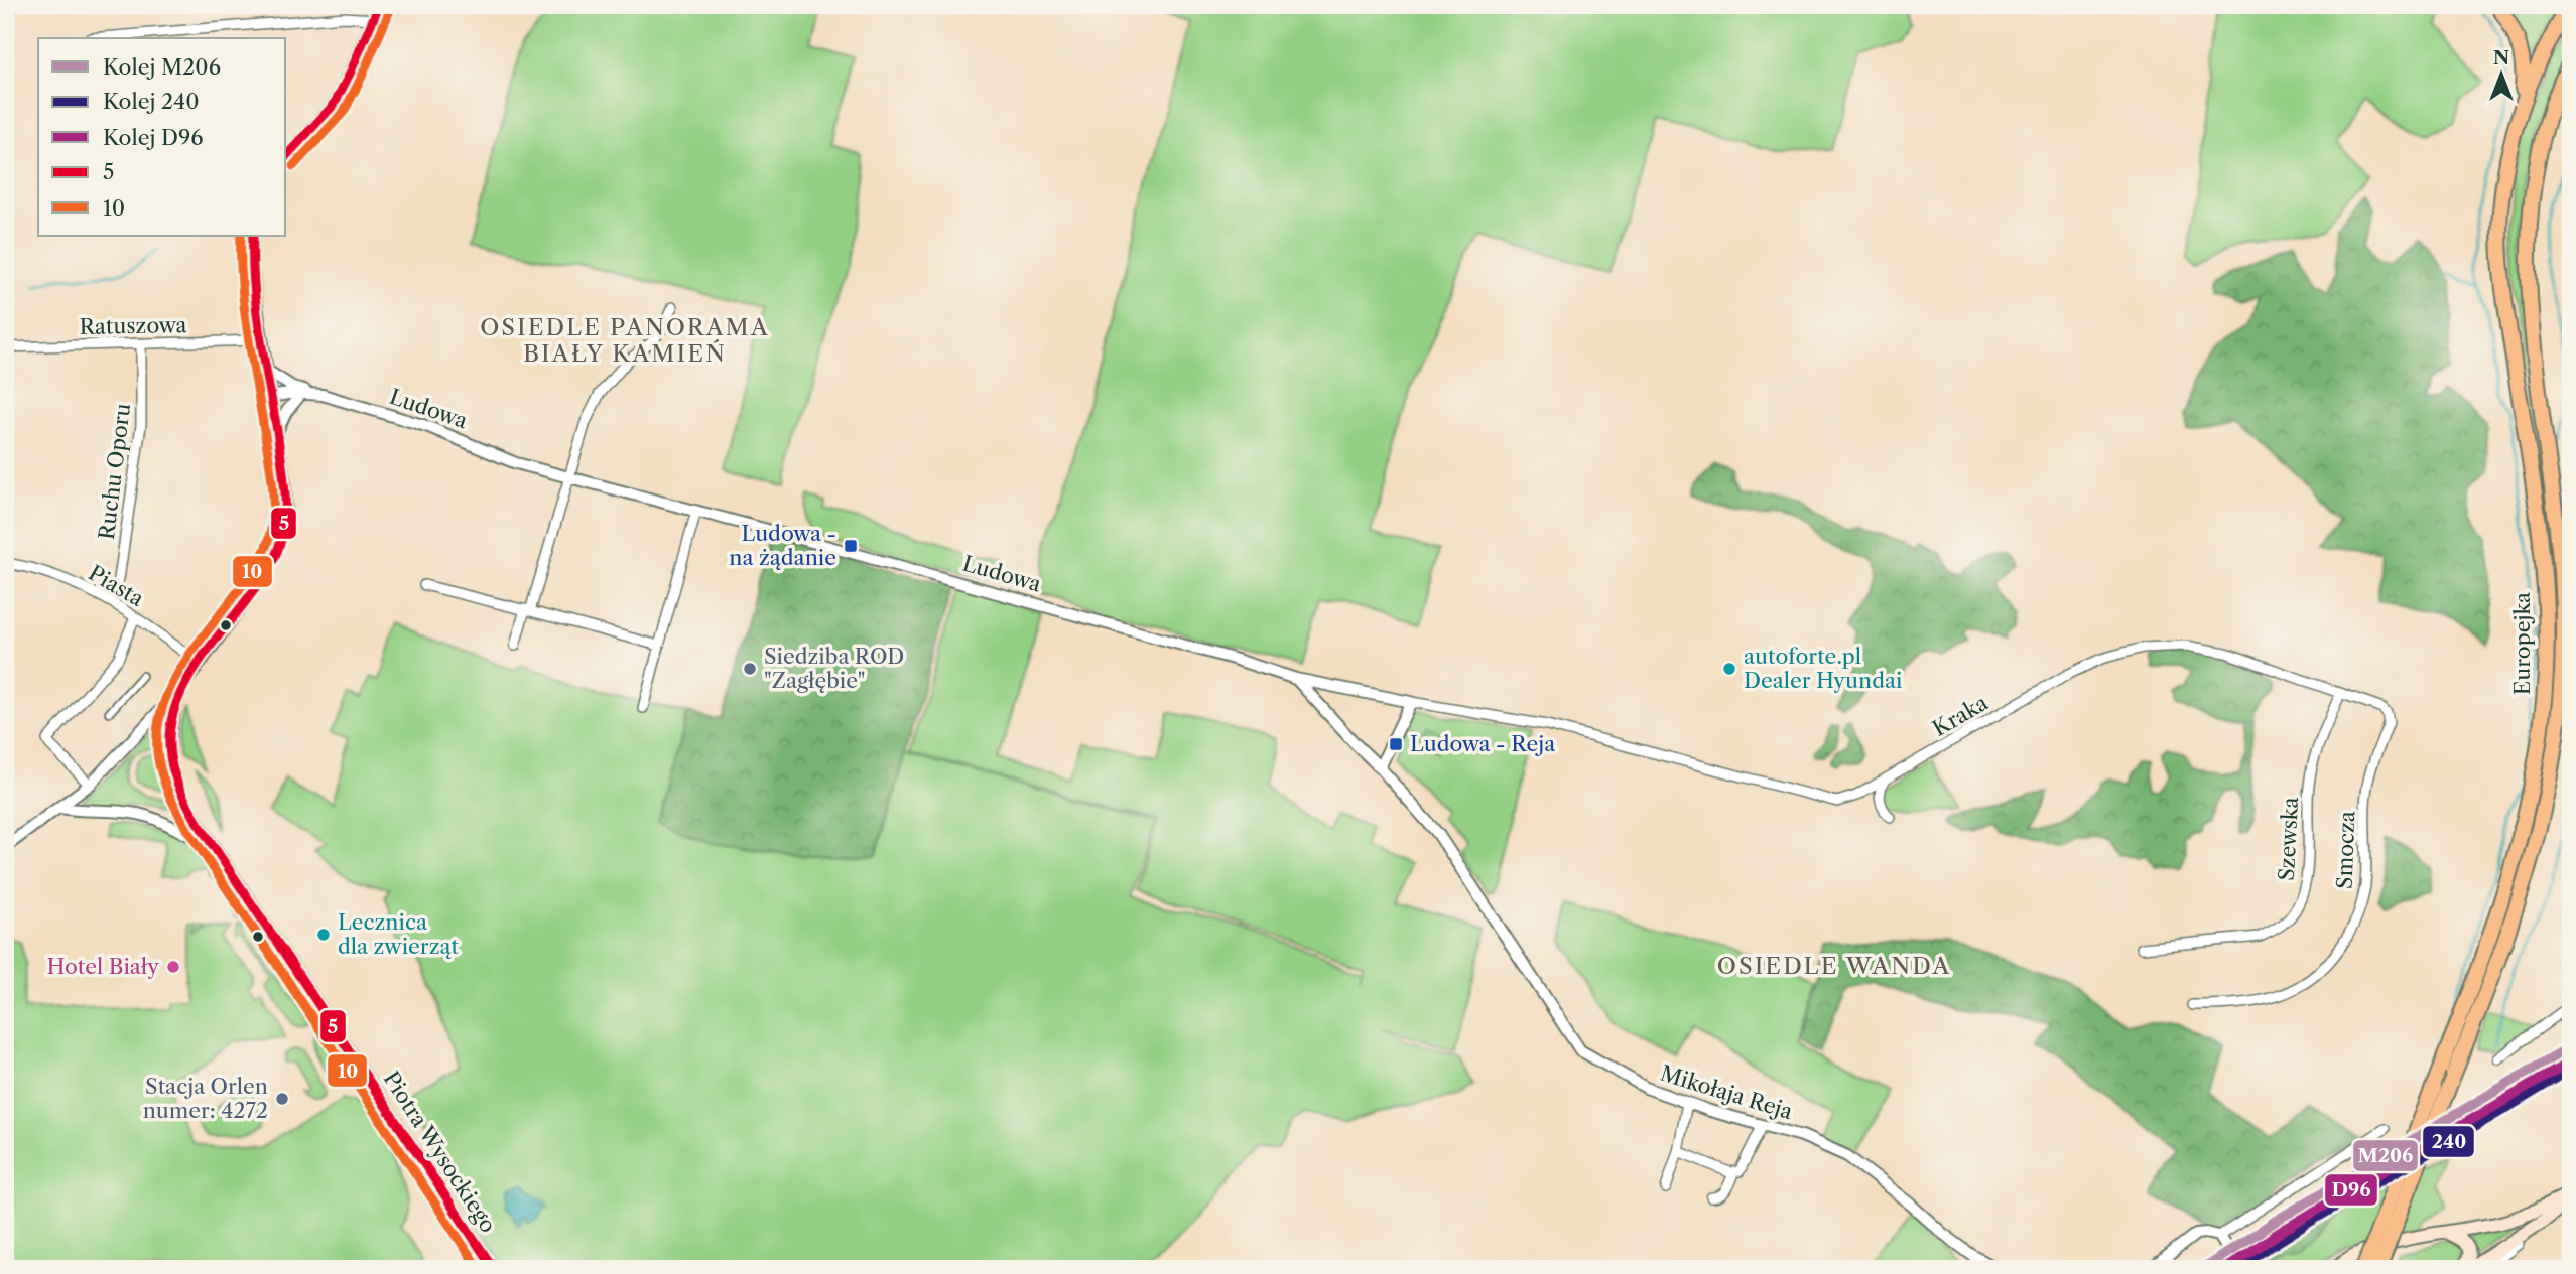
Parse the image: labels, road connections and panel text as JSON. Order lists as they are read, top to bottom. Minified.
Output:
{"streets":{"main road":["Europejka"],"street":["Ratuszowa","Ludowa","Ruchu Oporu","Piasta","Kraka","Szewska","Smocza","Mikołaja Reja","Piotra Wysockiego"]},"crossings":[["Ratuszowa","Ruchu Oporu"],["Ludowa","Kraka"],["Ludowa","Mikołaja Reja"],["Ruchu Oporu","Piasta"],["Kraka","Szewska"],["Kraka","Smocza"]],"districts":["OSIEDLE PANORAMA BIAŁY KAMIEŃ","OSIEDLE WANDA"],"places":{"transit":["Ludowa - na żądanie","Ludowa - Reja"],"other":["Siedziba ROD \"Zagłębie\"","autoforte.pl Dealer Hyundai","Lecznica dla zwierząt","Hotel Biały","Stacja Orlen numer: 4272"]},"lines":["transit line 5","transit line 10","rail line M206","rail line D96","rail line 240"],"legend":["Kolej M206","Kolej 240","Kolej D96","5","10"],"north":"top"}
